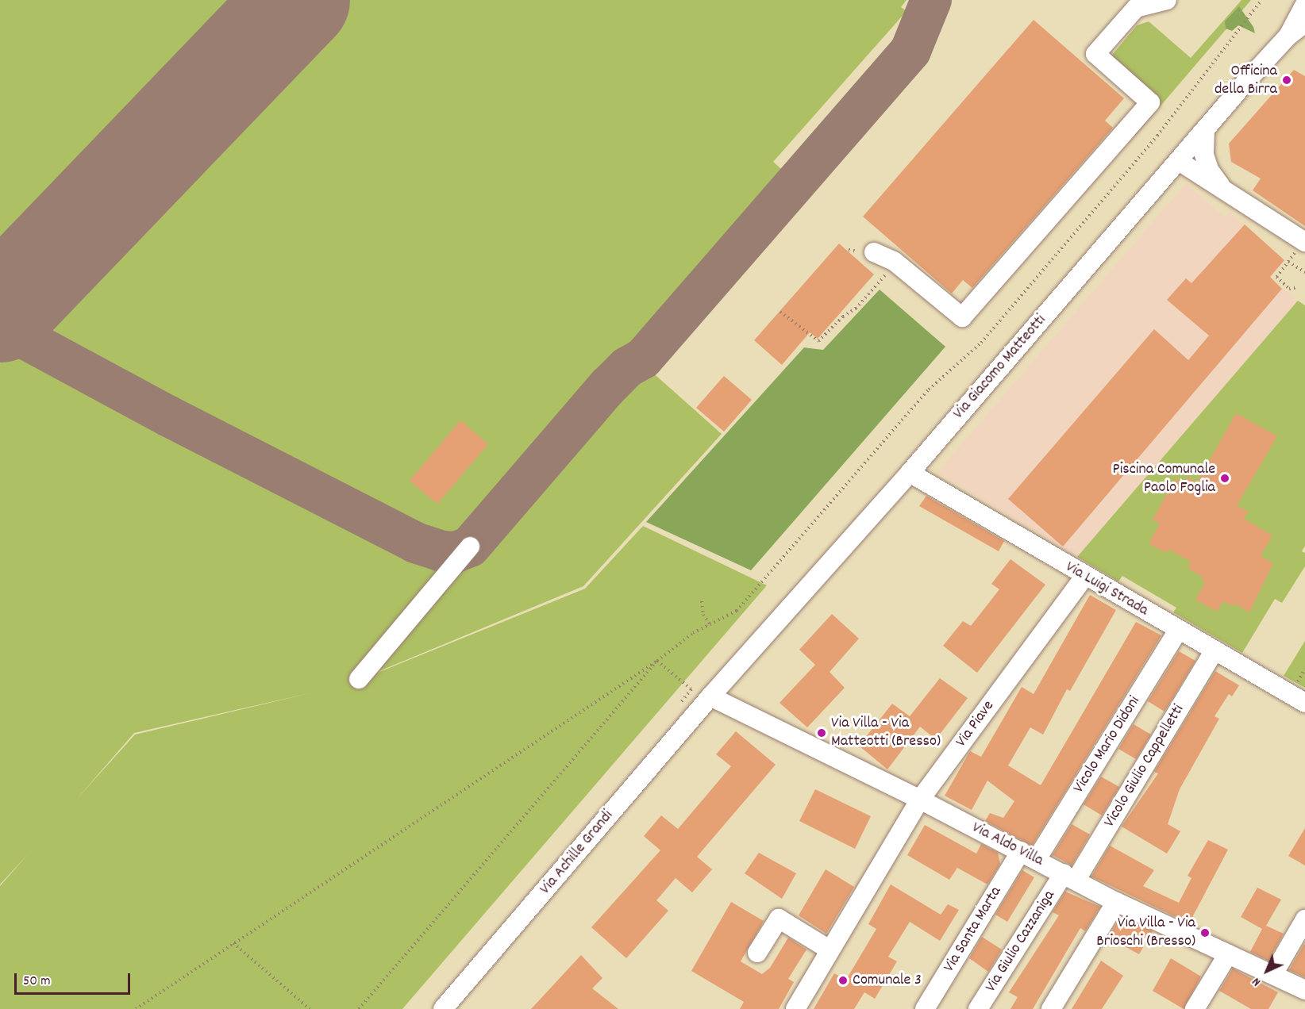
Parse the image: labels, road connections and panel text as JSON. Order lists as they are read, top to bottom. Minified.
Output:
{"streets":{"street":["Via Giacomo Matteotti","Via Luigi Strada","Via Piave","Vicolo Mario Didoni","Vicolo Giulio Cappelletti","Via Aldo Villa","Via Achille Grandi","Via Santa Marta","Via Giulio Cazzaniga"]},"crossings":[["Via Giacomo Matteotti","Via Luigi Strada"],["Via Giacomo Matteotti","Via Aldo Villa"],["Via Giacomo Matteotti","Via Achille Grandi"],["Via Luigi Strada","Via Piave"],["Via Luigi Strada","Vicolo Mario Didoni"],["Via Luigi Strada","Vicolo Giulio Cappelletti"],["Via Piave","Via Aldo Villa"],["Vicolo Mario Didoni","Via Aldo Villa"],["Vicolo Mario Didoni","Via Santa Marta"],["Vicolo Giulio Cappelletti","Via Aldo Villa"],["Vicolo Giulio Cappelletti","Via Giulio Cazzaniga"],["Via Aldo Villa","Via Achille Grandi"],["Via Aldo Villa","Via Santa Marta"],["Via Aldo Villa","Via Giulio Cazzaniga"]],"places":["Officina della Birra","Piscina Comunale Paolo Foglia","Via Villa - Via Matteotti (Bresso)","Via Villa - Via Brioschi (Bresso)","Comunale 3"],"scale_bar":"50 m","north":"bottom left"}
